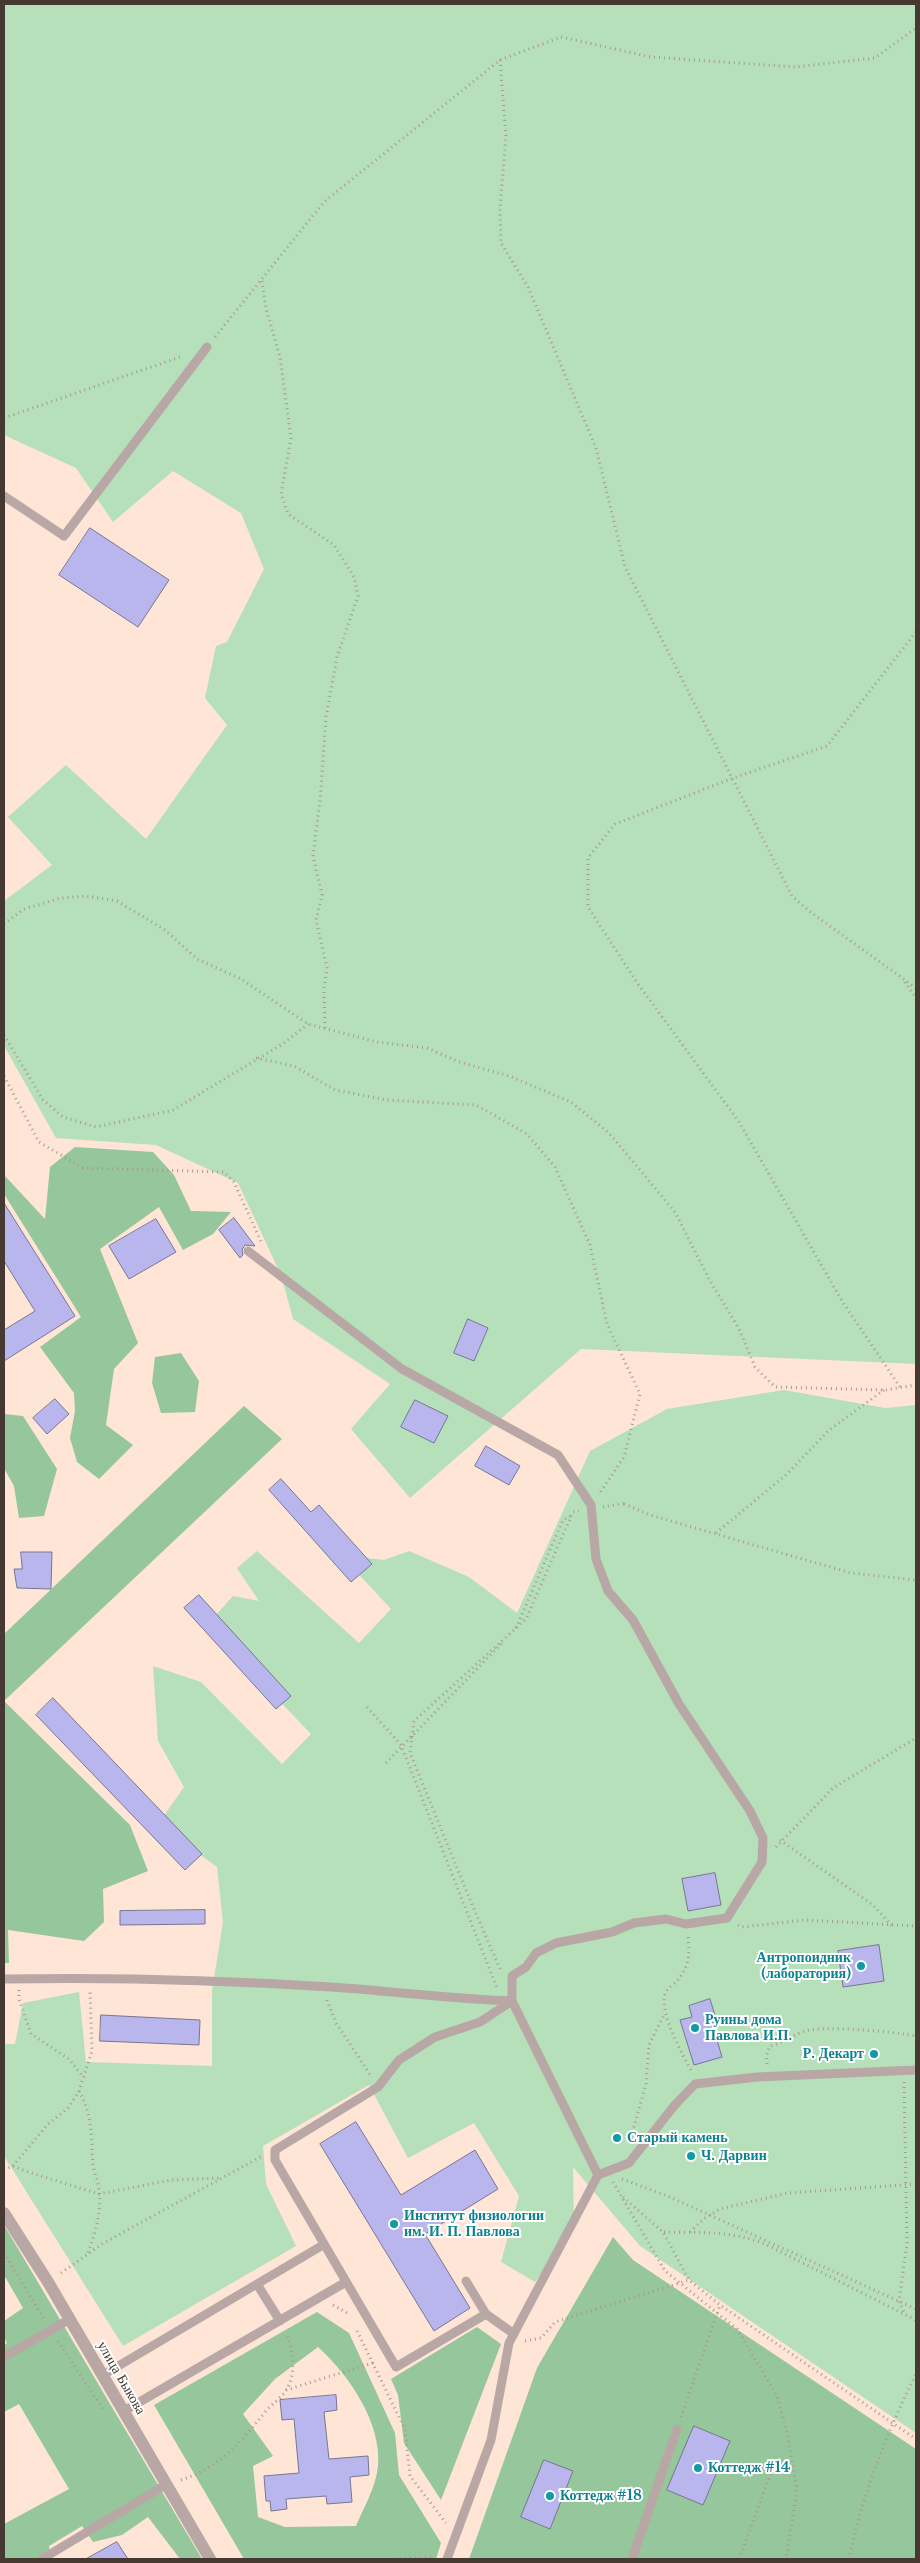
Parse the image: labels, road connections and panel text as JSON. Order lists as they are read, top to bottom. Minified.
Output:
{"streets":{"street":["улица Быкова"]},"places":["Антропоидник (лаборатория)","Руины дома Павлова И.П.","Р. Декарт","Старый камень","Ч. Дарвин","Институт физиологии им. И. П. Павлова","Коттедж #14","Коттедж #18"]}
